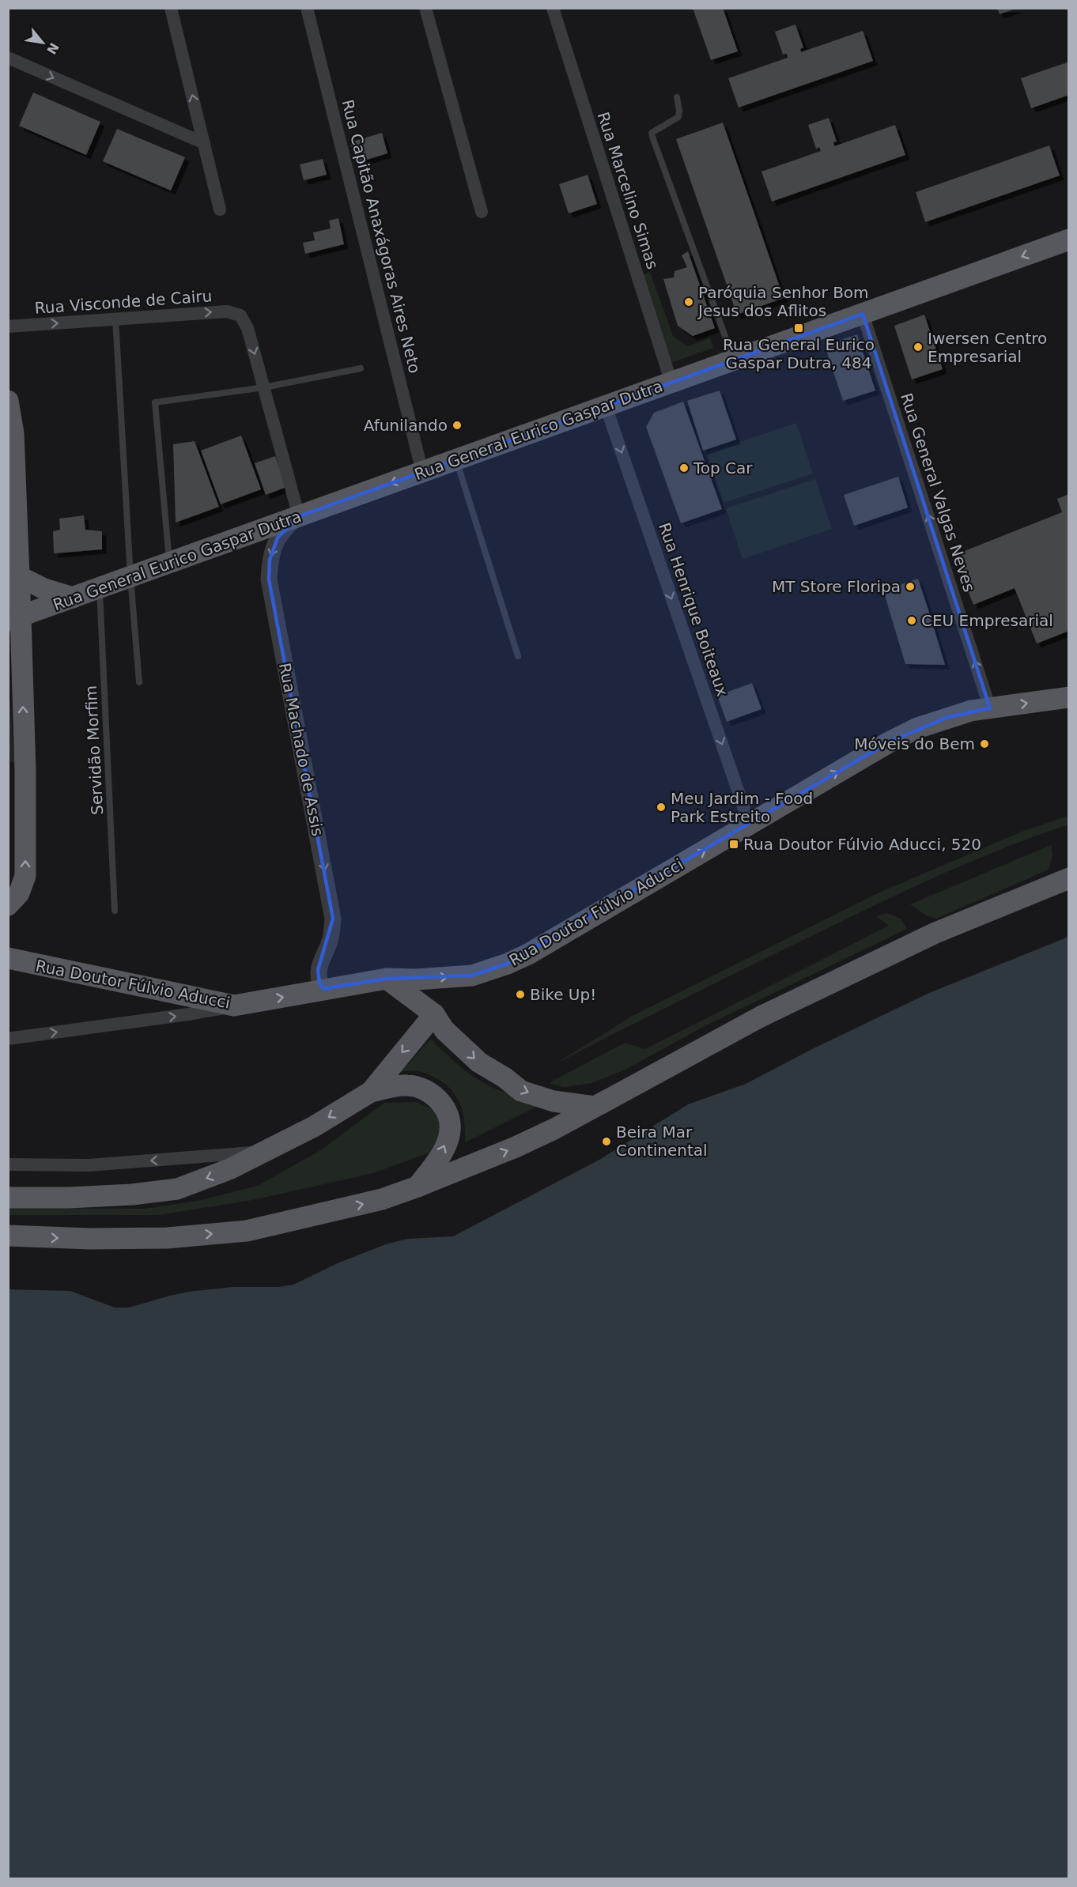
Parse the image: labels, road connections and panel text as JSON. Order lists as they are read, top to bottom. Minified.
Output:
{"streets":{"main road":["Rua General Eurico Gaspar Dutra","Rua Doutor Fúlvio Aducci"],"street":["Rua Marcelino Simas","Rua Capitão Anaxágoras Aires Neto","Rua Visconde de Cairu","Rua General Valgas Neves","Rua Henrique Boiteaux","Rua Machado de Assis"],"lane":["Servidão Morfim"]},"crossings":[["Rua Marcelino Simas","Rua General Eurico Gaspar Dutra"],["Rua Capitão Anaxágoras Aires Neto","Rua General Eurico Gaspar Dutra"],["Rua General Eurico Gaspar Dutra","Rua General Valgas Neves"],["Rua General Eurico Gaspar Dutra","Rua Henrique Boiteaux"],["Rua General Eurico Gaspar Dutra","Rua Machado de Assis"],["Rua General Eurico Gaspar Dutra","Servidão Morfim"],["Rua General Valgas Neves","Rua Doutor Fúlvio Aducci"],["Rua Henrique Boiteaux","Rua Doutor Fúlvio Aducci"],["Rua Machado de Assis","Rua Doutor Fúlvio Aducci"]],"one_way":["Rua Visconde de Cairu","Rua General Valgas Neves","Rua Henrique Boiteaux","Rua Machado de Assis"],"places":{"other":["Paróquia Senhor Bom Jesus dos Aflitos","Iwersen Centro Empresarial","Afunilando","Top Car","MT Store Floripa","CEU Empresarial","Móveis do Bem","Meu Jardim - Food Park Estreito","Bike Up!","Beira Mar Continental"],"transit":["Rua General Eurico Gaspar Dutra, 484","Rua Doutor Fúlvio Aducci, 520"]},"north":"bottom right"}
